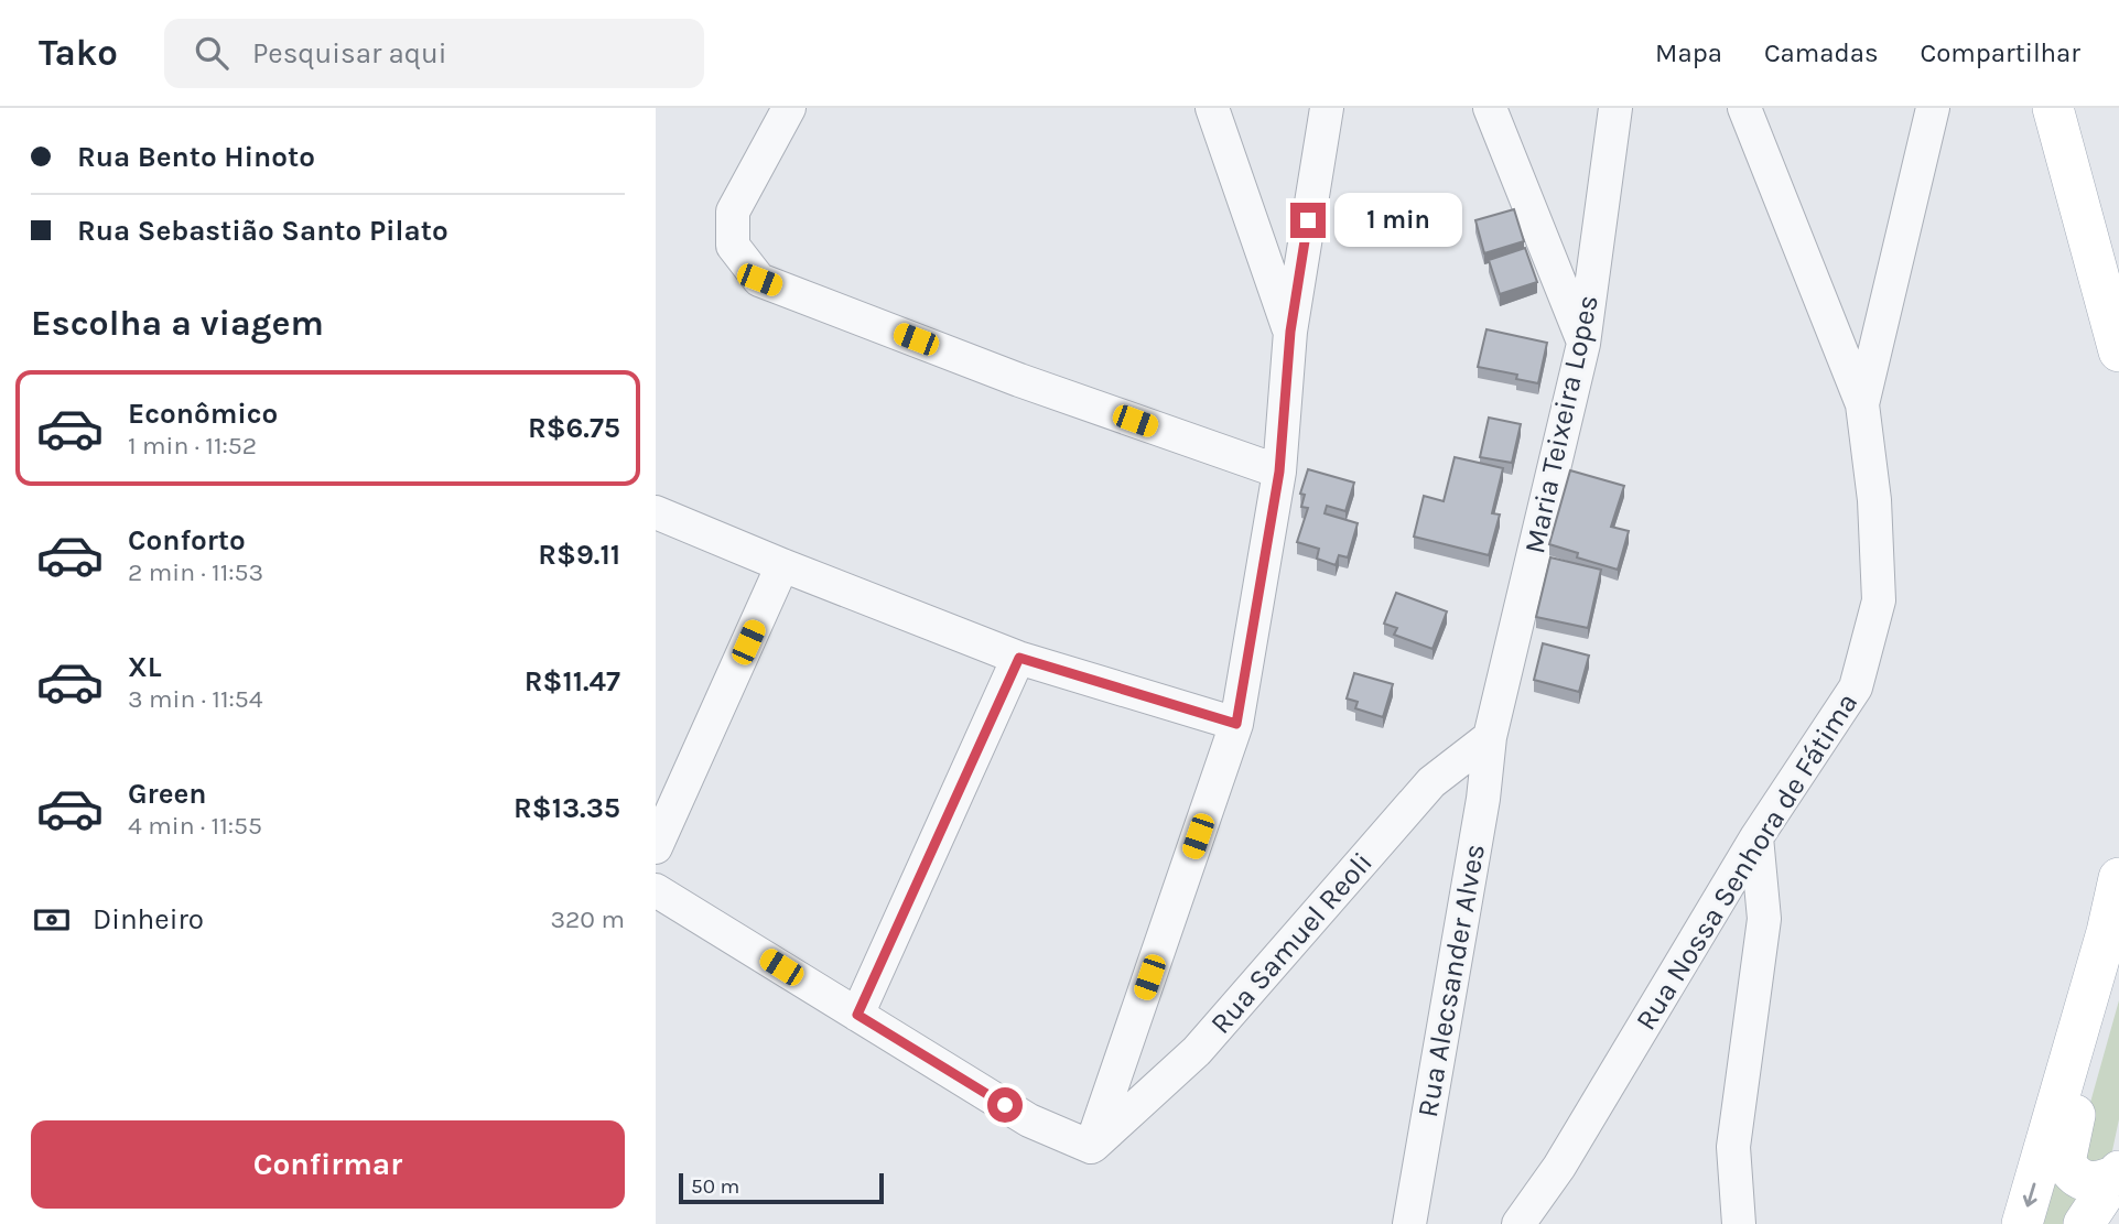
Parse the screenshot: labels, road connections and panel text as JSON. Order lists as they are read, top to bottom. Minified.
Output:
{"streets":{"street":["Maria Teixeira Lopes","Rua Nossa Senhora de Fátima","Rua Samuel Reoli","Rua Alecsander Alves"]},"crossings":[["Maria Teixeira Lopes","Rua Samuel Reoli"],["Maria Teixeira Lopes","Rua Alecsander Alves"],["Rua Samuel Reoli","Rua Alecsander Alves"]],"scale_bar":"50 m","page":{"header":"Tako","search":"Pesquisar aqui","nav":["Mapa","Camadas","Compartilhar"],"banner":["Rua Bento Hinoto","Rua Sebastião Santo Pilato"],"bubble":"1 min","heading":"Escolha a viagem","list":[{"name":"Econômico","note":"1 min · 11:52","value":"R$6.75"},{"name":"Conforto","note":"2 min · 11:53","value":"R$9.11"},{"name":"XL","note":"3 min · 11:54","value":"R$11.47"},{"name":"Green","note":"4 min · 11:55","value":"R$13.35"}],"pay":["Dinheiro","320 m"],"buttons":"Confirmar","scale":"50 m"}}
